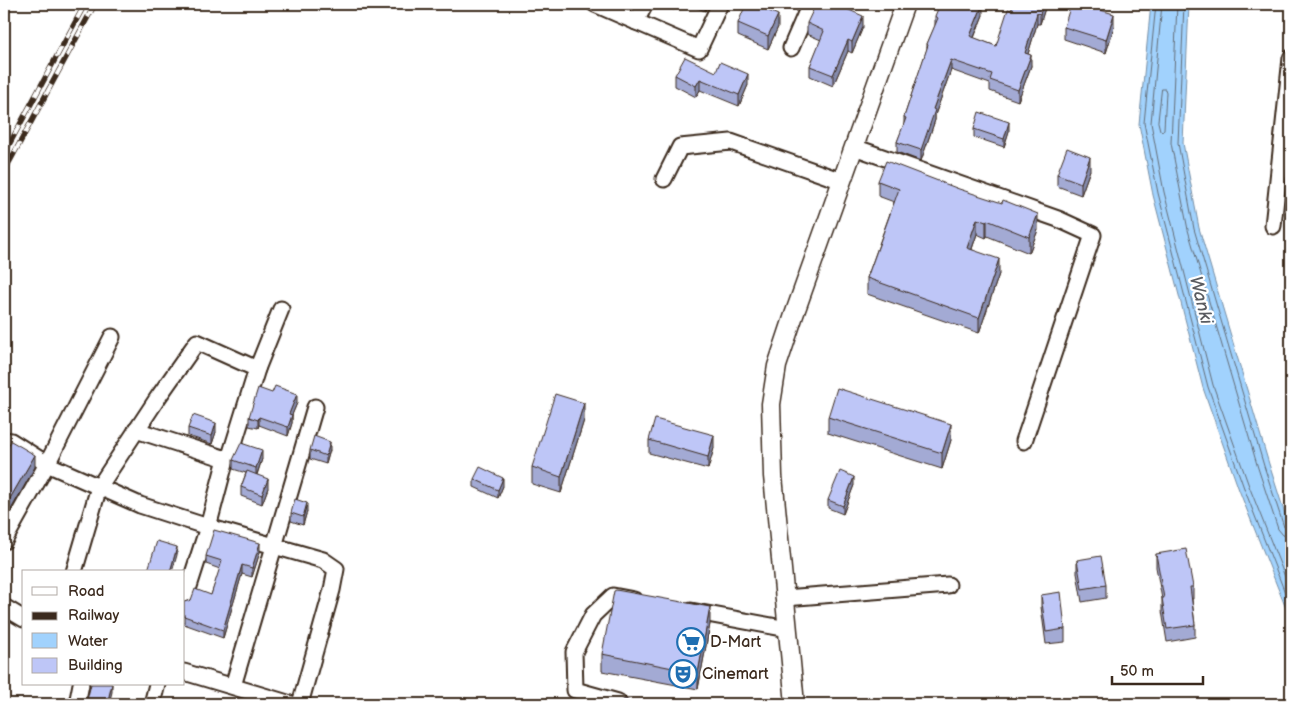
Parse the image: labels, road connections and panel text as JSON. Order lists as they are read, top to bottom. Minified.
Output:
{"water":["Wanki"],"places":{"supermarket":["D-Mart"],"theatre":["Cinemart"]},"legend":["Road","Railway","Water","Building"],"scale_bar":"50 m"}
